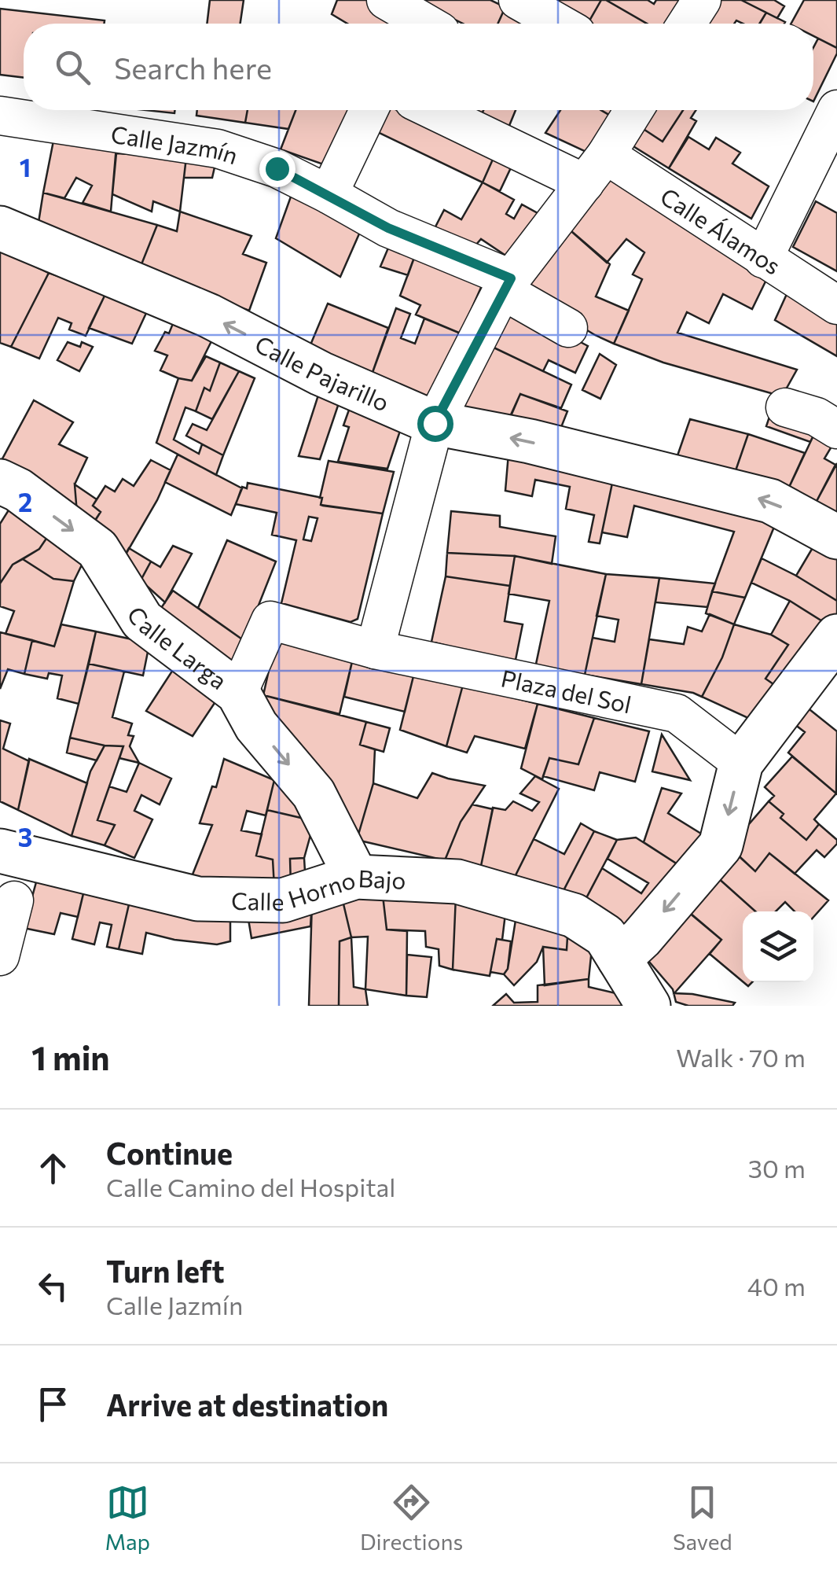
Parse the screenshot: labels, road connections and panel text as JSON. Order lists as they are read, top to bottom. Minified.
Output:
{"streets":{"street":["Calle Jazmín","Calle Álamos","Calle Pajarillo","Calle Larga","Plaza del Sol","Calle Horno Bajo"]},"crossings":[["Calle Larga","Plaza del Sol"],["Calle Larga","Calle Horno Bajo"]],"one_way":["Calle Pajarillo","Calle Larga"],"page":{"search":"Search here","heading":["1 min","Walk · 70 m"],"list":[["Continue","Calle Camino del Hospital","30 m"],["Turn left","Calle Jazmín","40 m"],"Arrive at destination"],"nav":["Map","Directions","Saved"]},"grid":{"rows":["1","2","3"]}}
